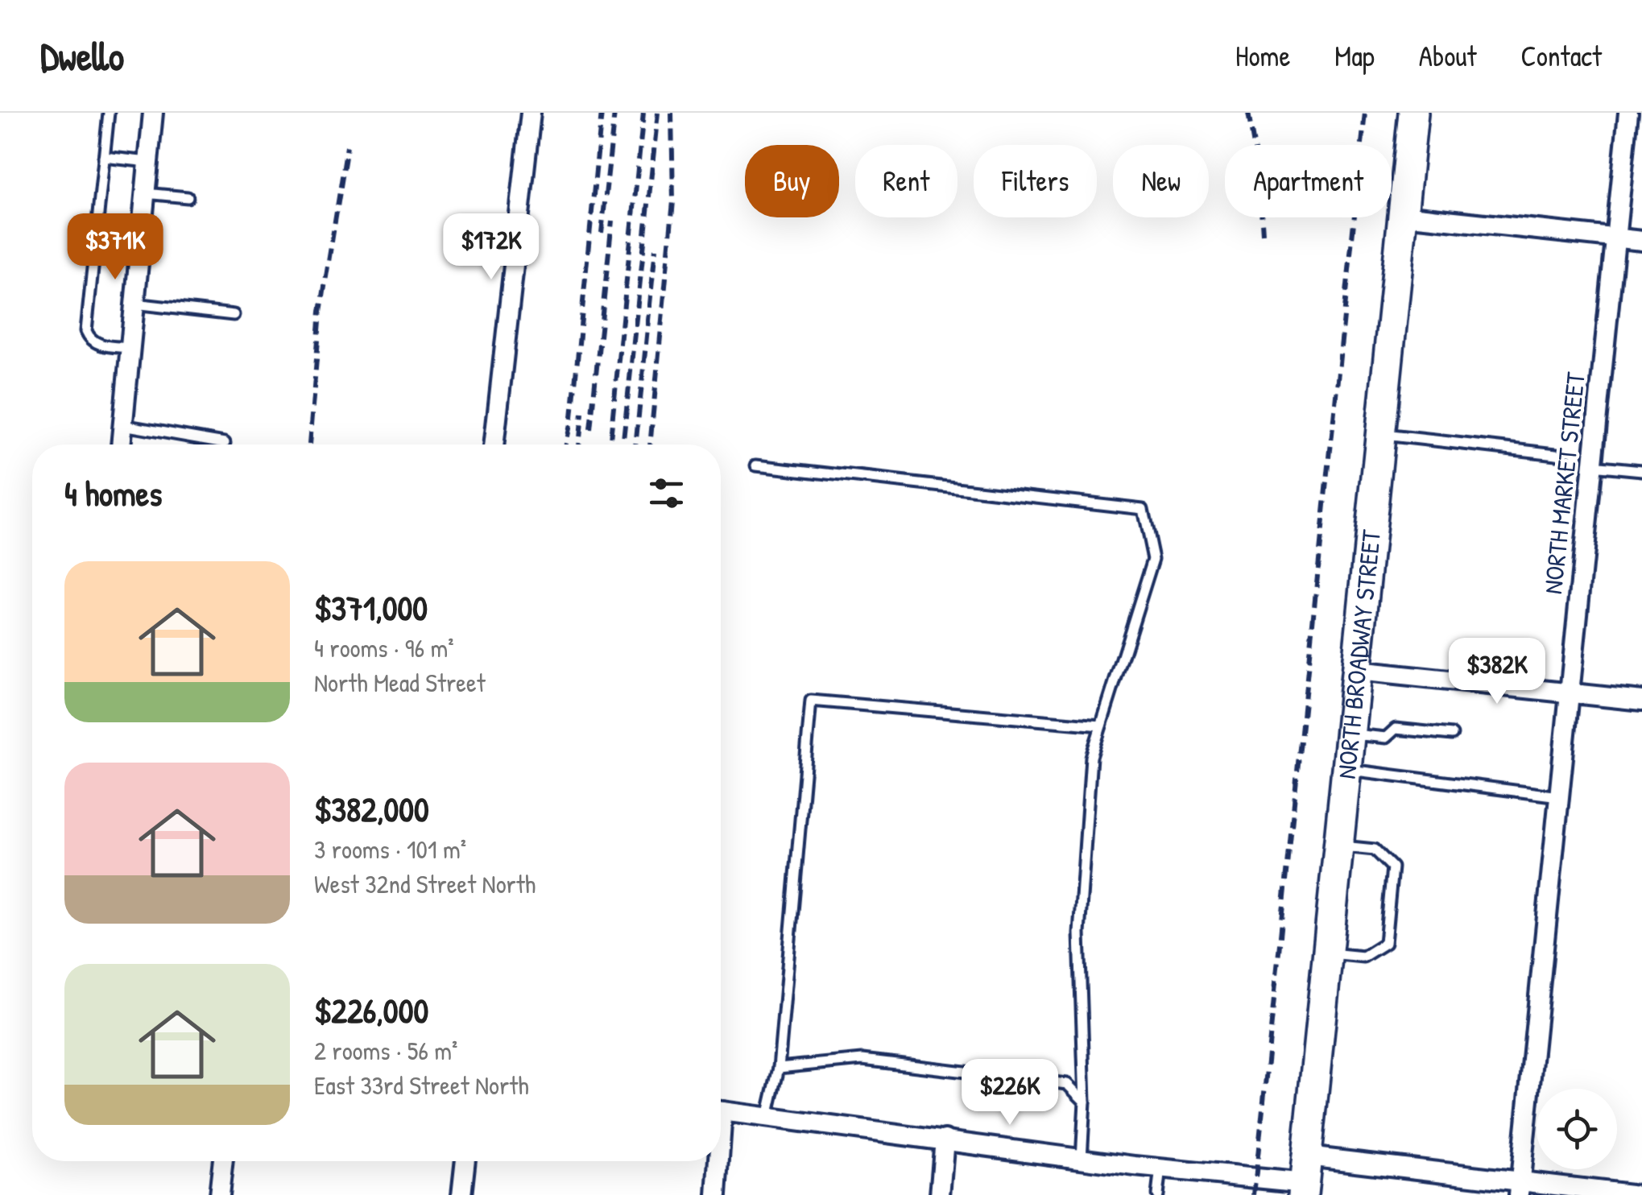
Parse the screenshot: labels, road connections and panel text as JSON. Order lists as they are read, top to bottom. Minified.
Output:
{"streets":{"main road":["NORTH BROADWAY STREET"],"street":["NORTH MARKET STREET"]},"page":{"header":"Dwello","nav":["Home","Map","About","Contact"],"chip":["Buy","Rent","Filters","New","Apartment"],"price":["$371K","$172K","$382K","$226K"],"heading":"4 homes","list":[{"name":"$371,000","note":"4 rooms · 96 m² · North Mead Street"},{"name":"$382,000","note":"3 rooms · 101 m² · West 32nd Street North"},{"name":"$226,000","note":"2 rooms · 56 m² · East 33rd Street North"}]}}
